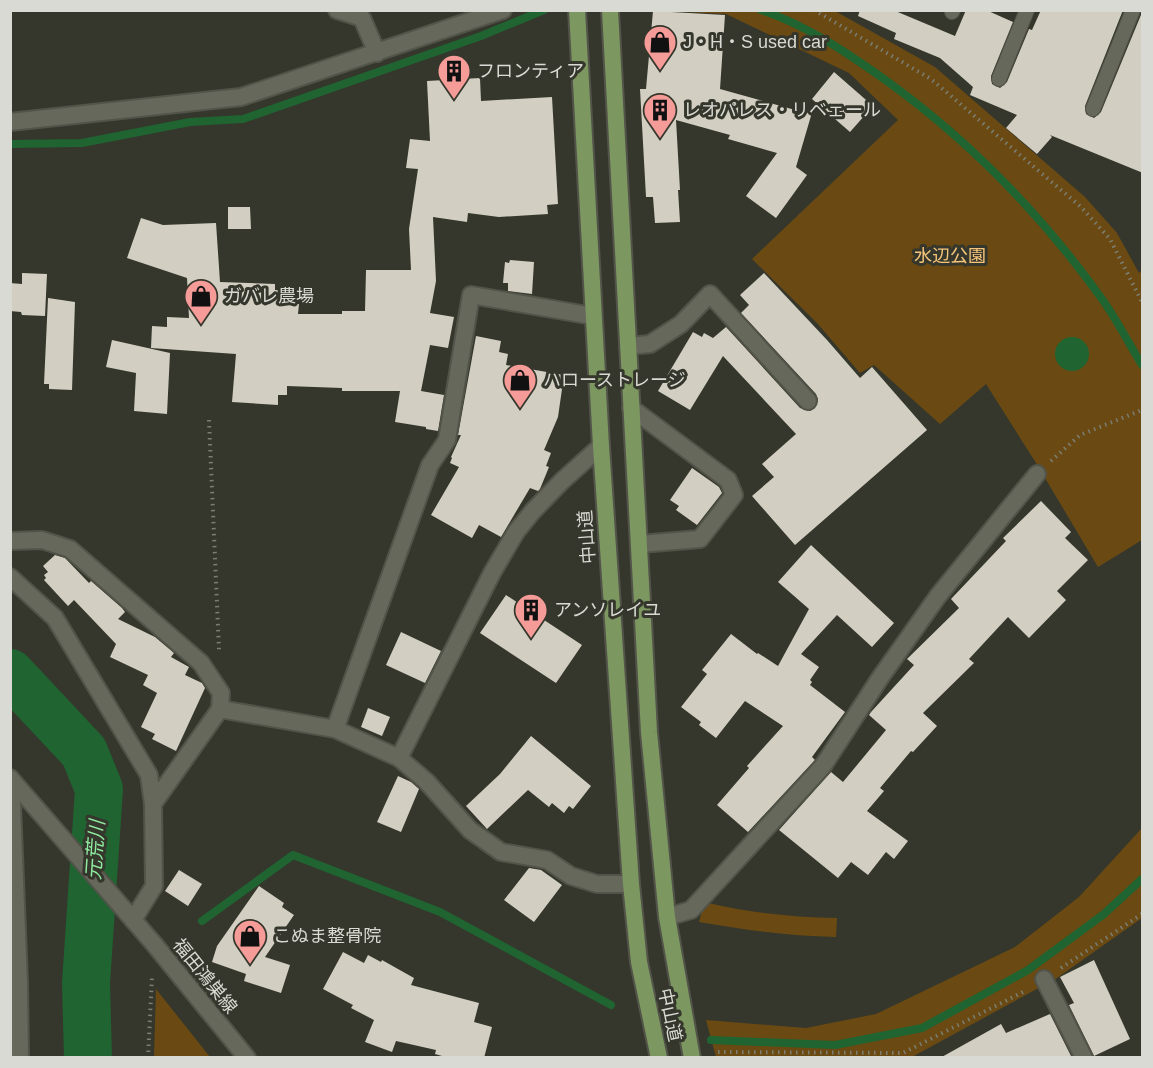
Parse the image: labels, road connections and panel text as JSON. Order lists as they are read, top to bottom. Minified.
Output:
{"streets":{"highway":["中山道"],"street":["福田鴻巣線"]},"water":["元荒川"],"parks":["水辺公園"],"places":{"shop":["J・H・S used car","ガバレ農場","ハローストレージ","こぬま整骨院"],"building":["フロンティア","レオパレス・リベェール","アンソレイユ"]}}
